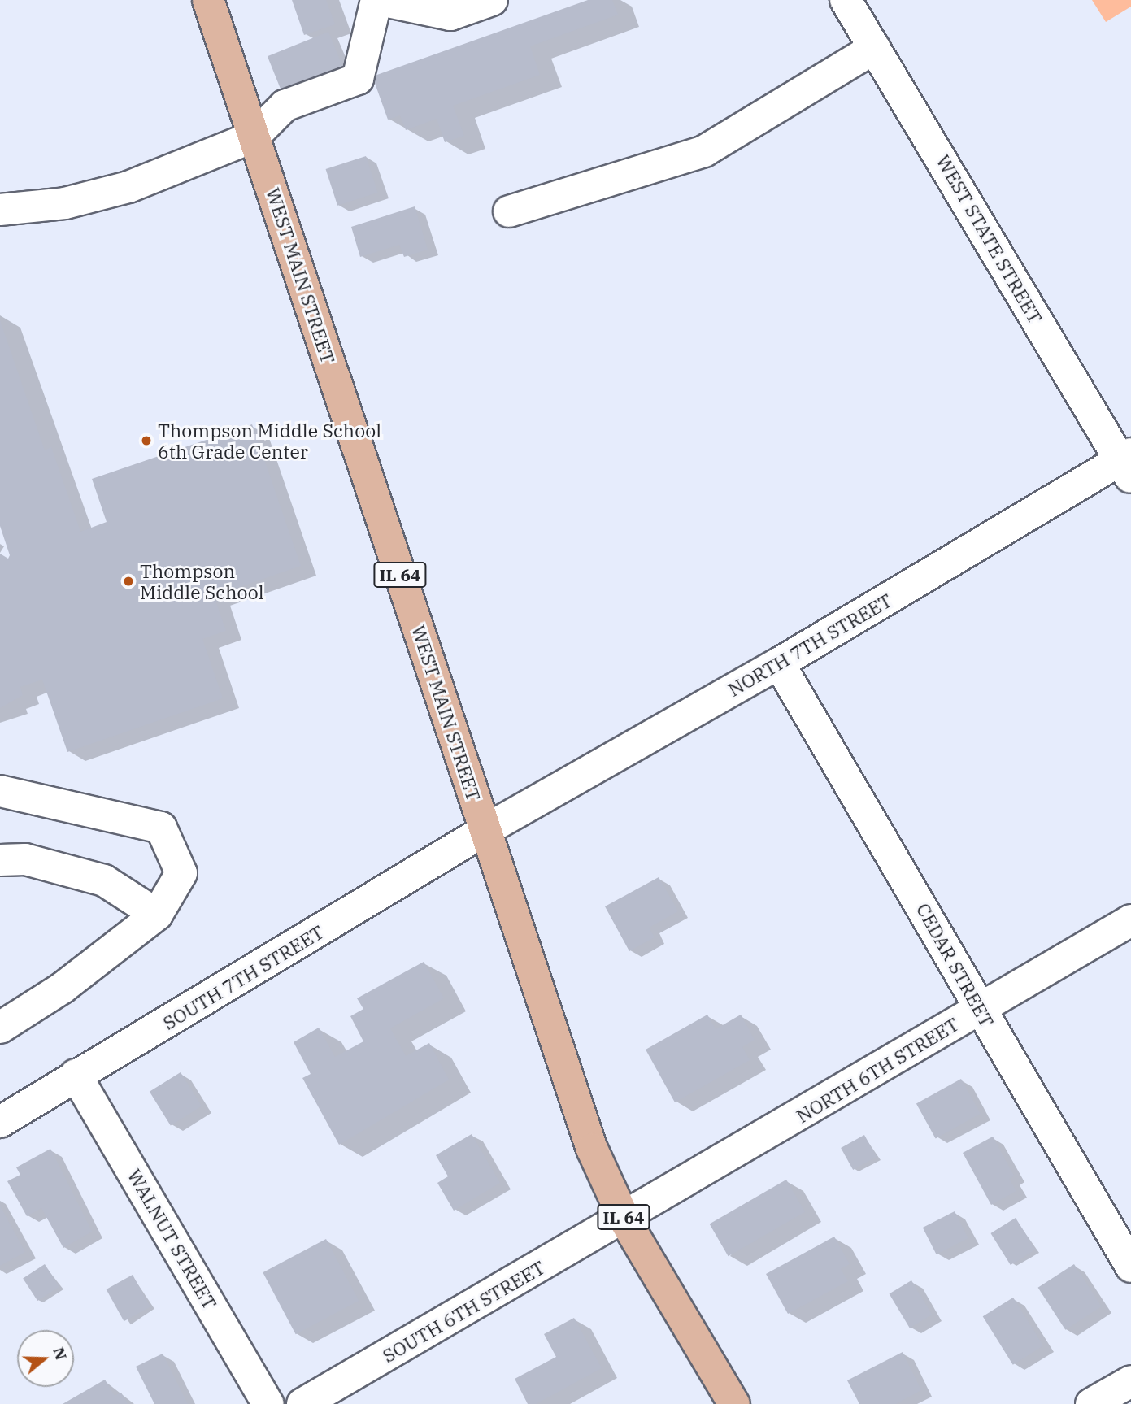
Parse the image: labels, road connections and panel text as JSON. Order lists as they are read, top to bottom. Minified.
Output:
{"streets":{"main road":["WEST MAIN STREET","IL 64"],"street":["WEST STATE STREET","NORTH 7TH STREET","CEDAR STREET","SOUTH 7TH STREET","NORTH 6TH STREET","WALNUT STREET","SOUTH 6TH STREET"]},"crossings":[["WEST STATE STREET","NORTH 7TH STREET"],["WEST MAIN STREET","NORTH 7TH STREET"],["WEST MAIN STREET","SOUTH 7TH STREET"],["WEST MAIN STREET","NORTH 6TH STREET"],["WEST MAIN STREET","SOUTH 6TH STREET"],["NORTH 7TH STREET","CEDAR STREET"],["NORTH 7TH STREET","SOUTH 7TH STREET"],["CEDAR STREET","NORTH 6TH STREET"],["SOUTH 7TH STREET","WALNUT STREET"],["NORTH 6TH STREET","SOUTH 6TH STREET"]],"places":["Thompson Middle School 6th Grade Center","Thompson Middle School"],"north":"right"}
